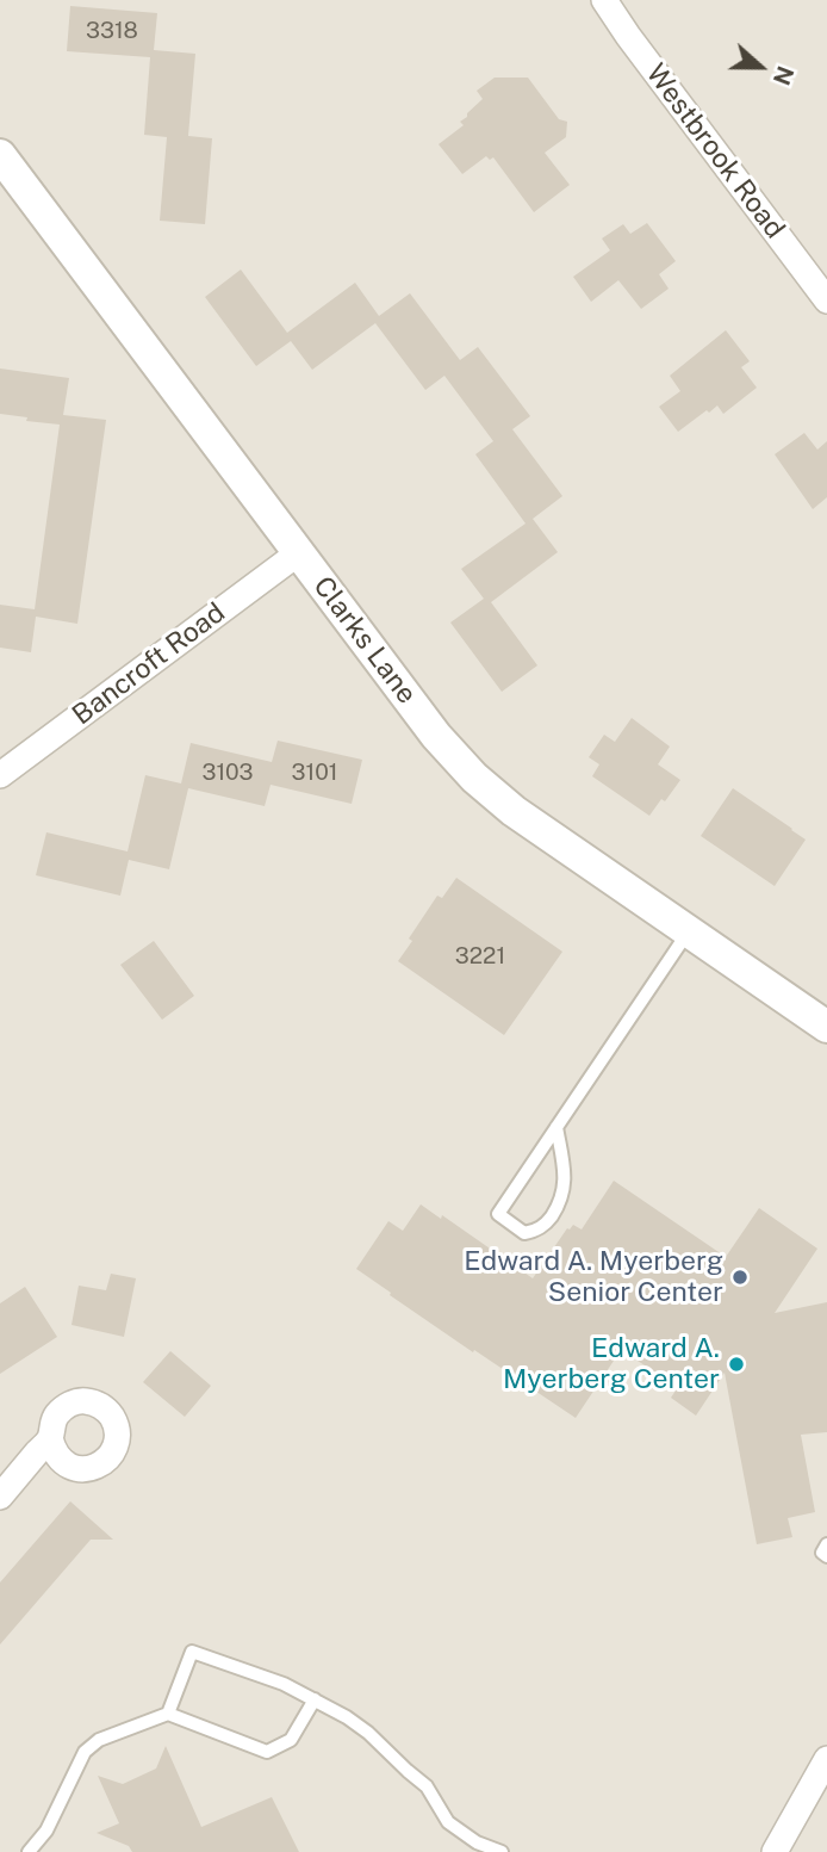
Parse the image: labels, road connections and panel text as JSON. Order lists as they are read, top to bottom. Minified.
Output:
{"streets":{"street":["Westbrook Road","Clarks Lane","Bancroft Road"]},"crossings":[["Clarks Lane","Bancroft Road"]],"places":["Edward A. Myerberg Senior Center","Edward A. Myerberg Center"],"house_numbers":["3318","3103","3101","3221"],"north":"right"}
